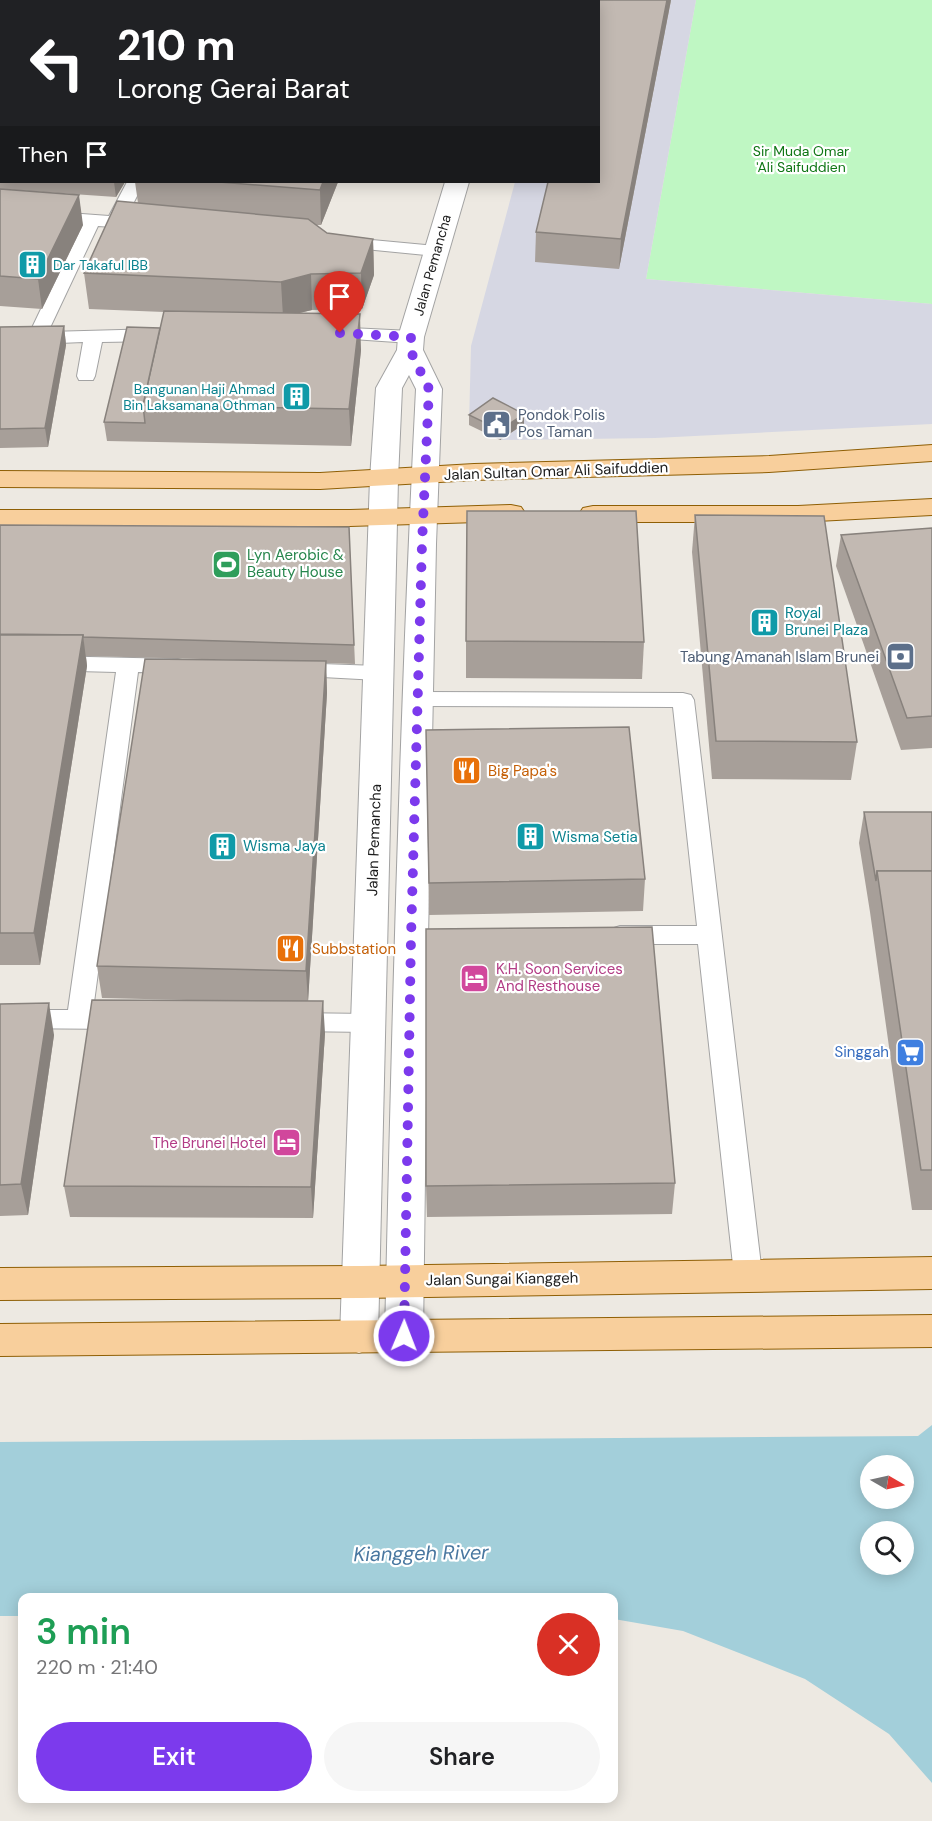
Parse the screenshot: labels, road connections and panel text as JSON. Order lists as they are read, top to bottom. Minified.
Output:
{"streets":{"main road":["Jalan Sultan Omar Ali Saifuddien","Jalan Sungai Kianggeh"],"street":["Jalan Pemancha"]},"crossings":[["Jalan Pemancha","Jalan Sultan Omar Ali Saifuddien"],["Jalan Pemancha","Jalan Sungai Kianggeh"]],"water":["Kianggeh River"],"parks":["Sir Muda Omar 'Ali Saifuddien"],"places":{"building":["Dar Takaful IBB","Bangunan Haji Ahmad Bin Laksamana Othman","Royal Brunei Plaza","Wisma Setia","Wisma Jaya"],"public building":["Pondok Polis Pos Taman"],"sports":["Lyn Aerobic & Beauty House"],"bank":["Tabung Amanah Islam Brunei"],"restaurant":["Big Papa's","Subbstation"],"hotel":["K.H. Soon Services And Resthouse","The Brunei Hotel"],"supermarket":["Singgah"]},"north":"right","page":{"turn":["210 m","Lorong Gerai Barat"],"then":"Then","heading":["3 min","220 m · 21:40"],"buttons":["Exit","Share"]}}
